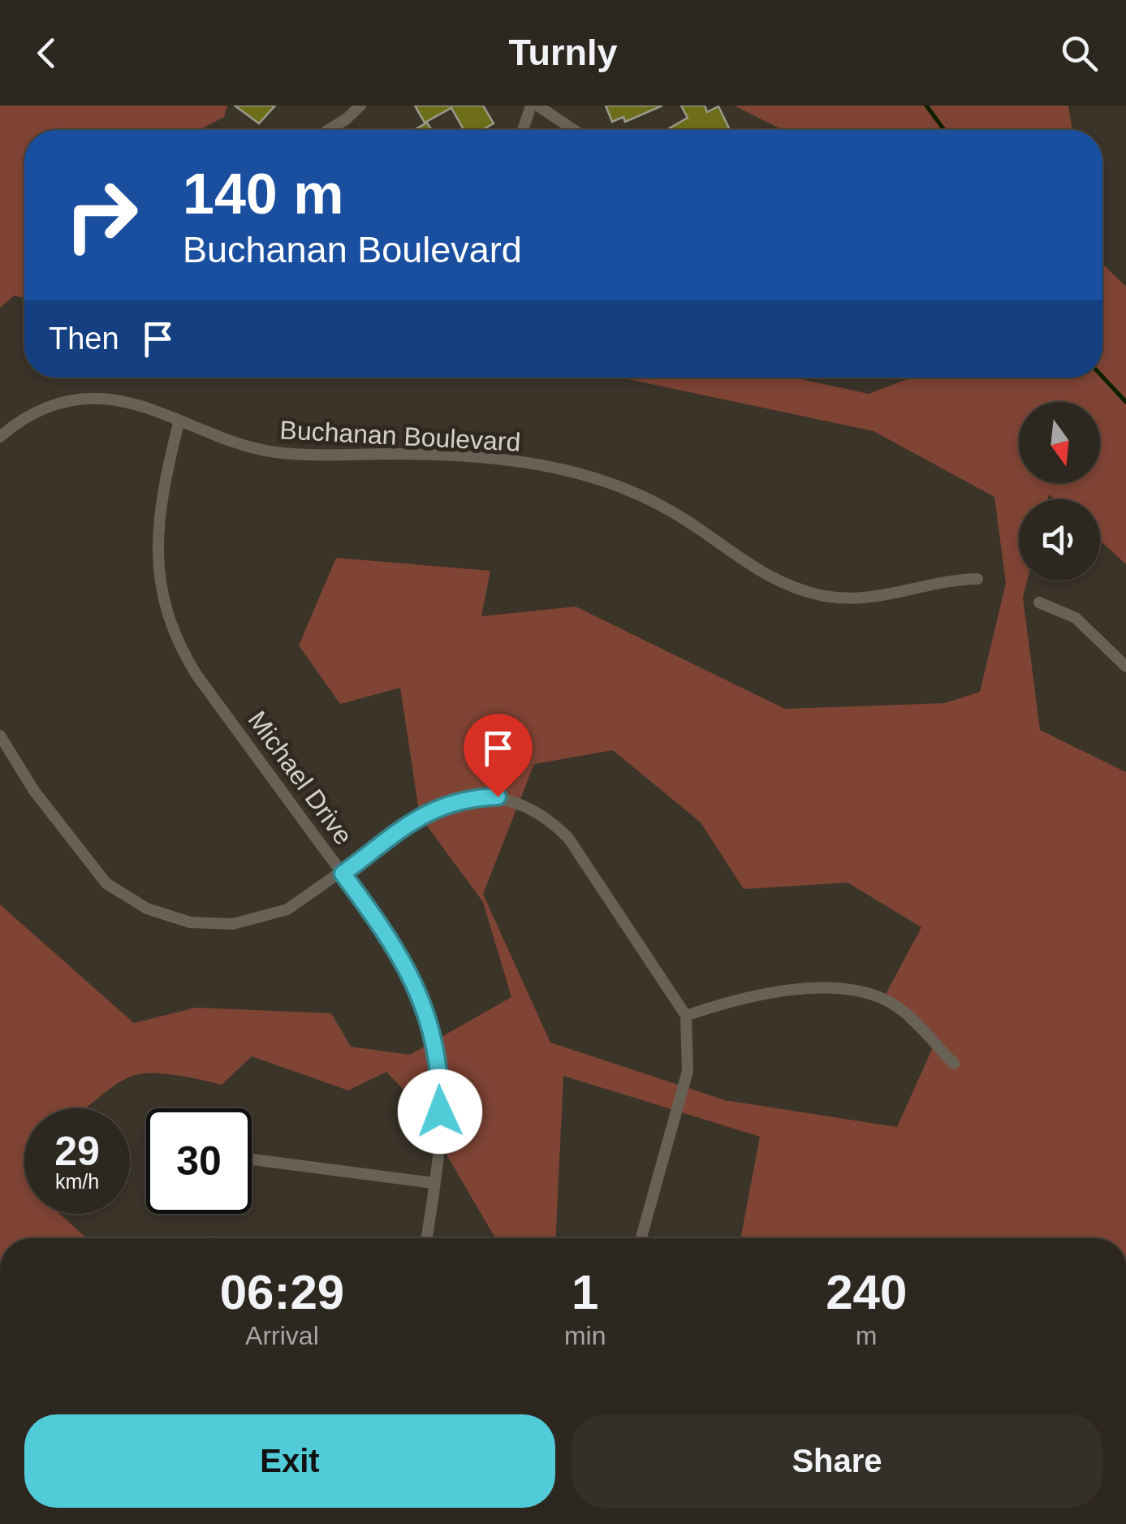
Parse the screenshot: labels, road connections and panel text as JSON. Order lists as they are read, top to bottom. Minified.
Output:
{"streets":{"street":["Buchanan Boulevard","Michael Drive"]},"crossings":[["Buchanan Boulevard","Michael Drive"]],"north":"bottom","page":{"header":"Turnly","turn":["140 m","Buchanan Boulevard"],"then":"Then","speed":"29 km/h","limit":"30","eta":["06:29","Arrival","1","min","240","m"],"buttons":["Exit","Share"]}}
